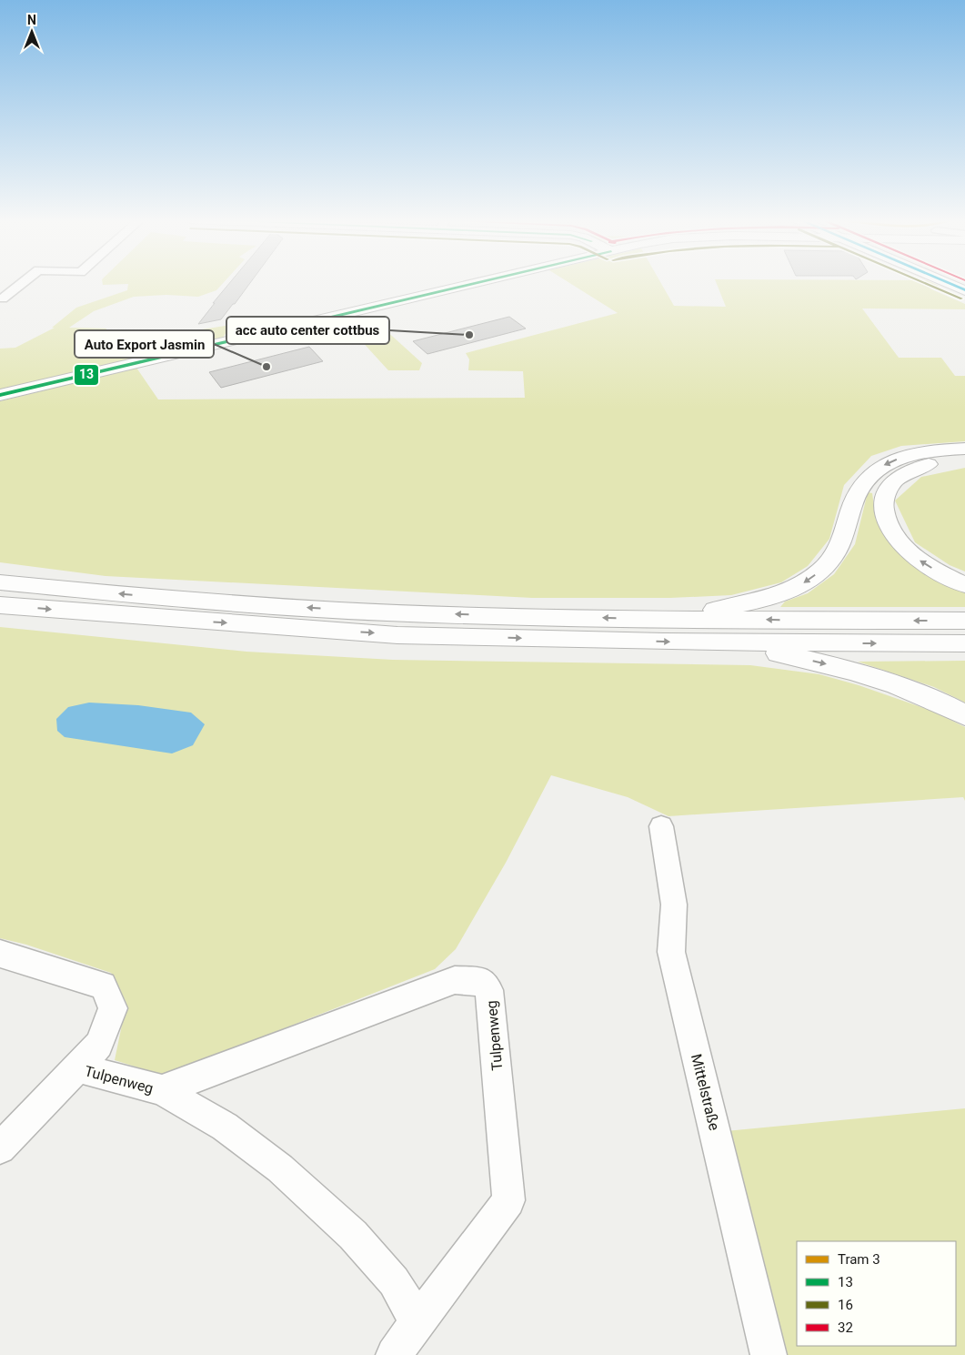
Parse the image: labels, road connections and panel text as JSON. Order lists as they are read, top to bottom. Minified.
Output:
{"streets":{"street":["Tulpenweg","Mittelstraße"]},"places":["acc auto center cottbus","Auto Export Jasmin"],"lines":["transit line 13","transit line 16"],"legend":["Tram 3","13","16","32"],"north":"top"}
